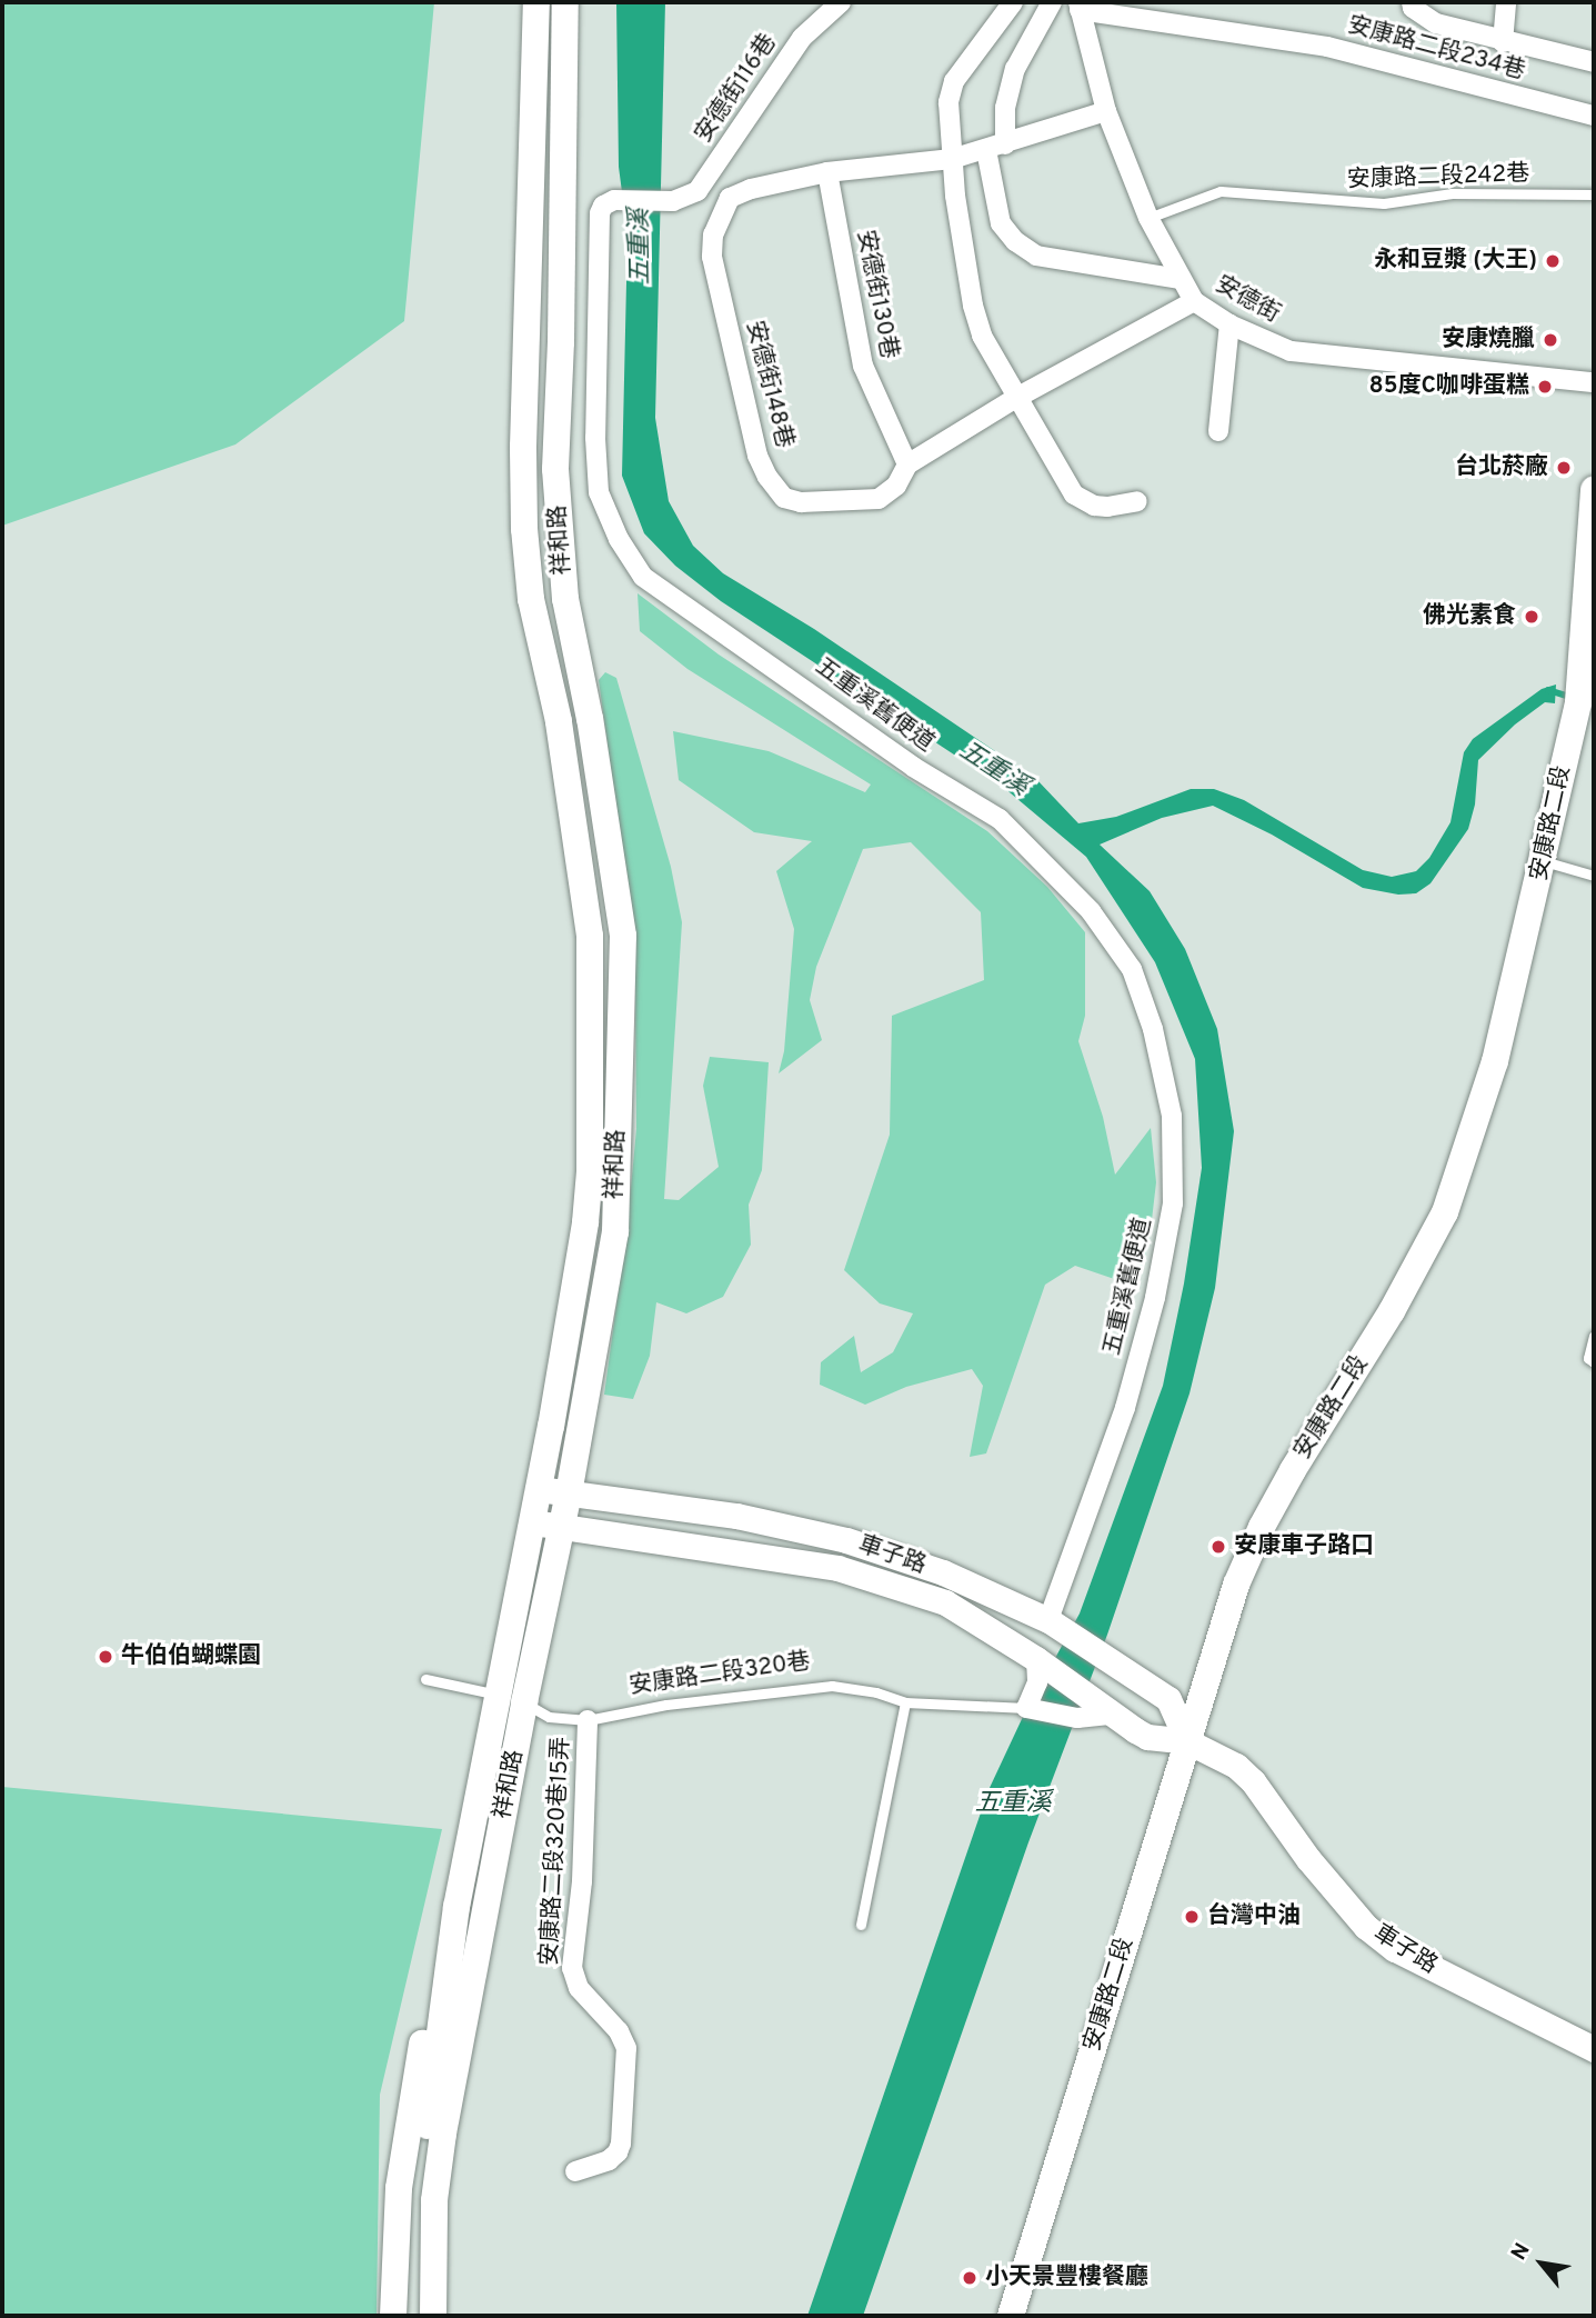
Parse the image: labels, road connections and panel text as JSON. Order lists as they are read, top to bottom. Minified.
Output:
{"streets":{"main road":["祥和路","安康路二段"],"street":["安康路二段234巷","安德街116巷","安德街130巷","安德街","安德街148巷","五重溪舊便道","車子路","安康路二段320巷","安康路二段320巷15弄"],"lane":["安康路二段242巷"]},"crossings":[["安康路二段234巷","安德街"],["安德街116巷","五重溪舊便道"],["安康路二段242巷","安德街"],["安德街130巷","安德街148巷"],["安德街","安德街148巷"],["祥和路","車子路"],["祥和路","安康路二段320巷"],["五重溪舊便道","車子路"],["安康路二段","車子路"],["車子路","安康路二段320巷"],["安康路二段320巷","安康路二段320巷15弄"]],"water":["五重溪"],"places":["永和豆漿 (大王)","安康燒臘","85度C咖啡蛋糕","台北菸廠","佛光素食","安康車子路口","牛伯伯蝴蝶園","台灣中油","小天景豐樓餐廳"],"north":"top left"}
